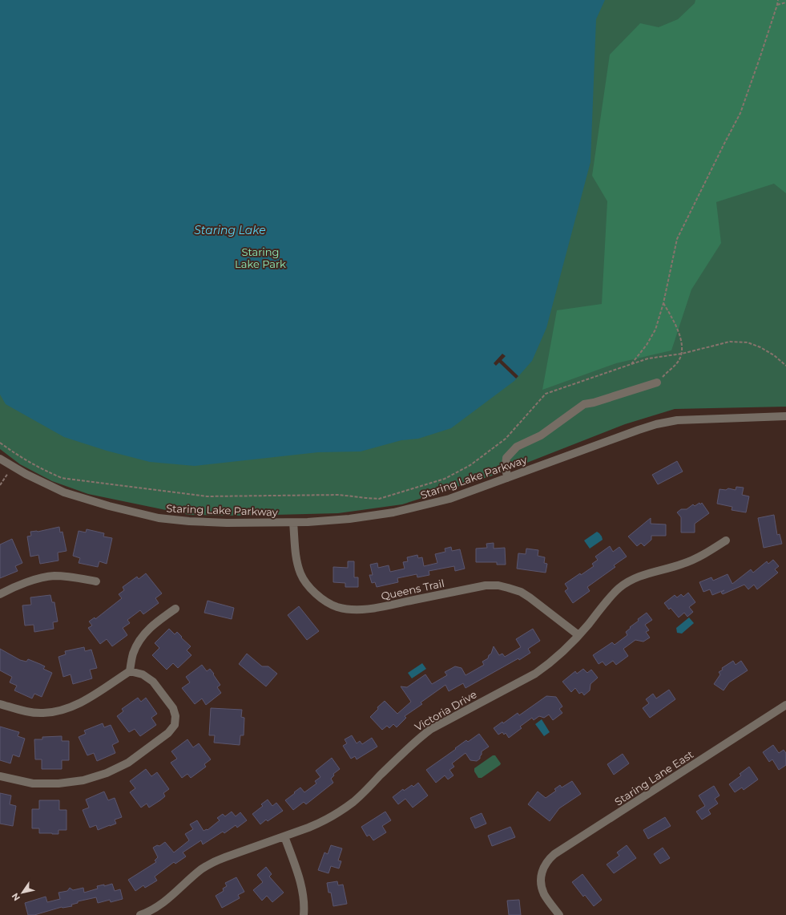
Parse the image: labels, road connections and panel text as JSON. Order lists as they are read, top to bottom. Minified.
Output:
{"streets":{"street":["Staring Lake Parkway","Queens Trail","Victoria Drive","Staring Lane East"]},"crossings":[["Staring Lake Parkway","Queens Trail"],["Queens Trail","Victoria Drive"]],"water":["Staring Lake"],"parks":["Staring Lake Park"],"north":"bottom left"}
